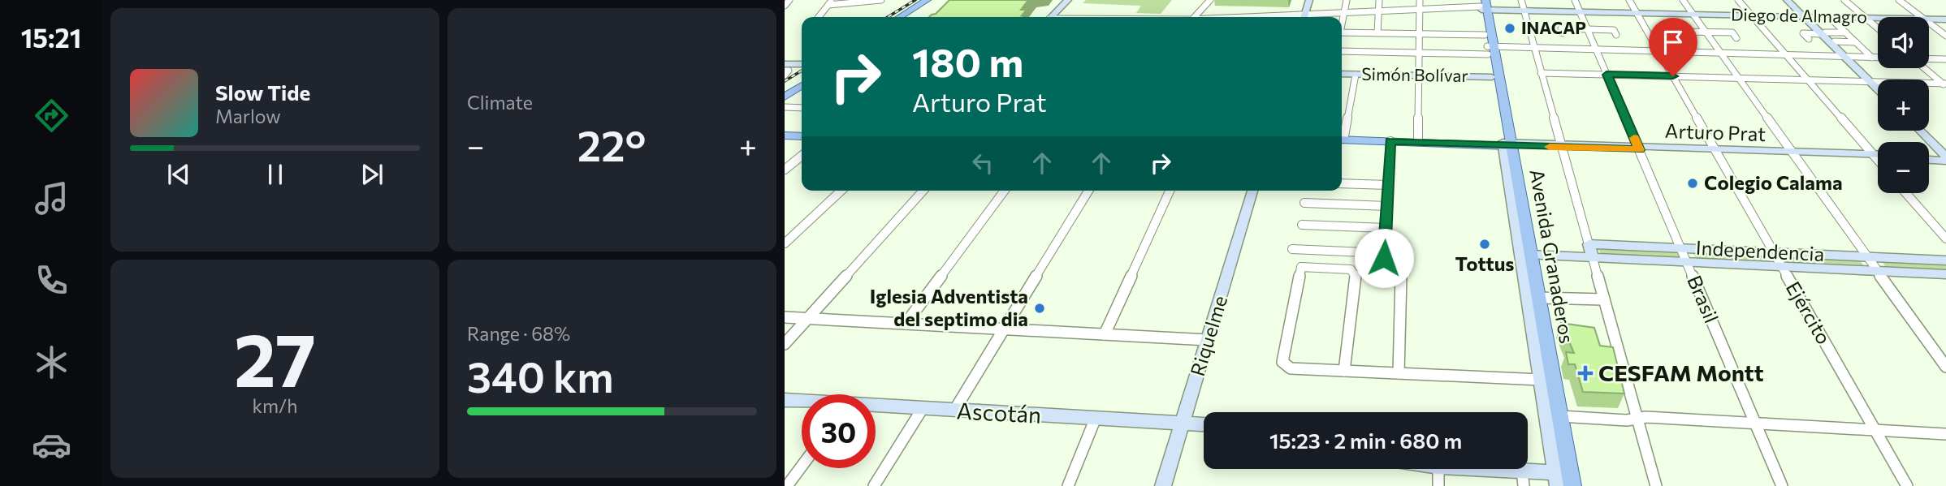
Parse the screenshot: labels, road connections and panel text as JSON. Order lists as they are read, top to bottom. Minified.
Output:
{"streets":{"main road":["Arturo Prat","Avenida Granaderos"],"street":["Diego de Almagro","Simón Bolívar","Independencia","Brasil","Ejército","Riquelme","Ascotán"]},"crossings":[["Diego de Almagro","Avenida Granaderos"],["Diego de Almagro","Brasil"],["Diego de Almagro","Ejército"],["Simón Bolívar","Avenida Granaderos"],["Arturo Prat","Avenida Granaderos"],["Arturo Prat","Brasil"],["Arturo Prat","Ejército"],["Independencia","Avenida Granaderos"],["Independencia","Brasil"],["Independencia","Ejército"],["Riquelme","Ascotán"]],"places":{"other":["INACAP","Colegio Calama","Tottus","Iglesia Adventista del septimo dia"],"health":["CESFAM Montt"]},"page":{"tabs":"15:21","tile":["Climate",["27","km/h"],["Range · 68%","340 km"]],"map_buttons":["+","−"],"turn":["180 m","Arturo Prat"],"song":["Slow Tide","Marlow"],"heat":["−","22°","+"],"limit":"30","trip":"15:23 · 2 min · 680 m"}}
